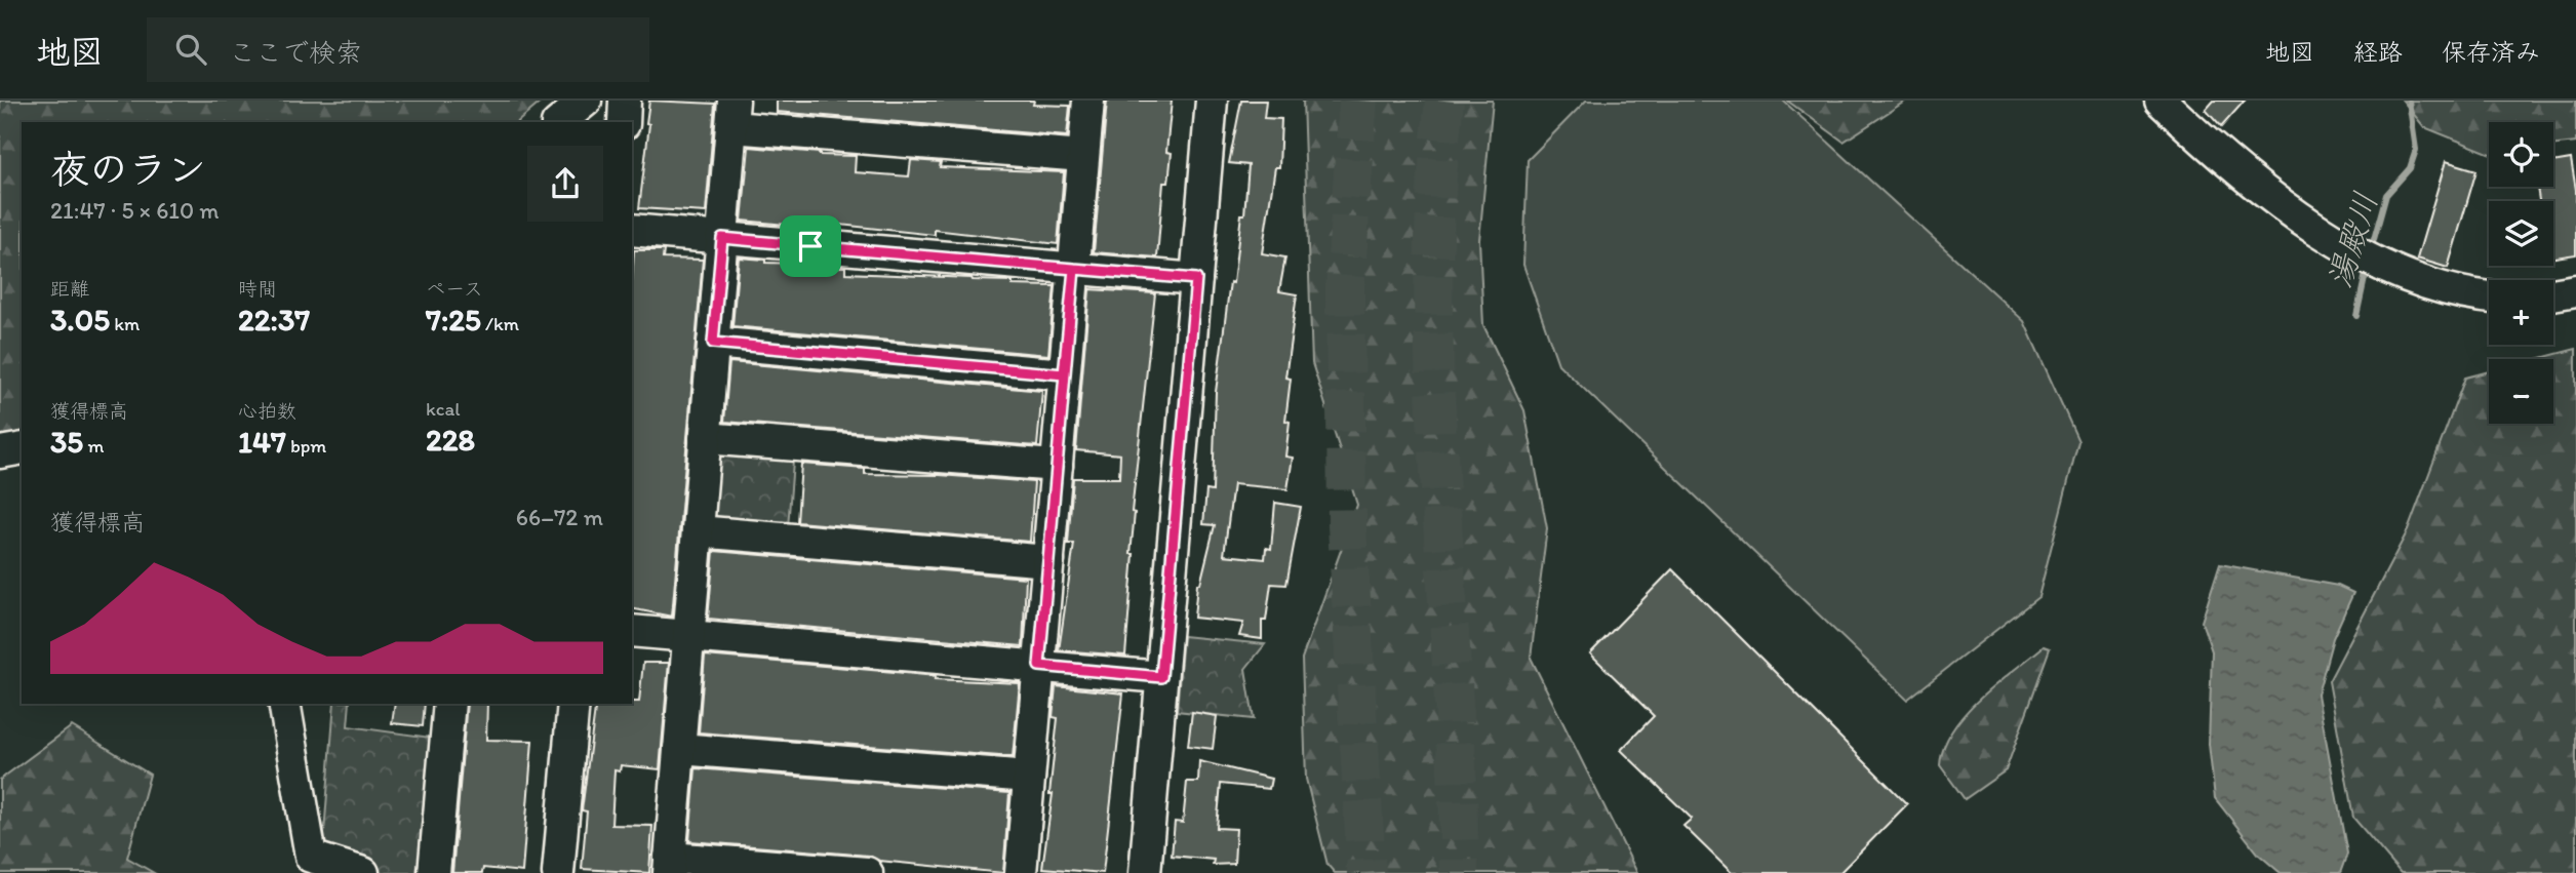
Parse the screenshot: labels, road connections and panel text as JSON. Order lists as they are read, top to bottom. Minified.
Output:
{"water":["湯殿川"],"page":{"header":"地図","search":"ここで検索","nav":["地図","経路","保存済み"],"map_buttons":["+","−"],"heading":["夜のラン","21:47 · 5 × 610 m"],"stats":[["距離","3.05 km"],["時間","22:37"],["ペース","7:25 /km"],["獲得標高","35 m"],["心拍数","147 bpm"],["kcal","228"]],"chart":["獲得標高","66–72 m"]}}
